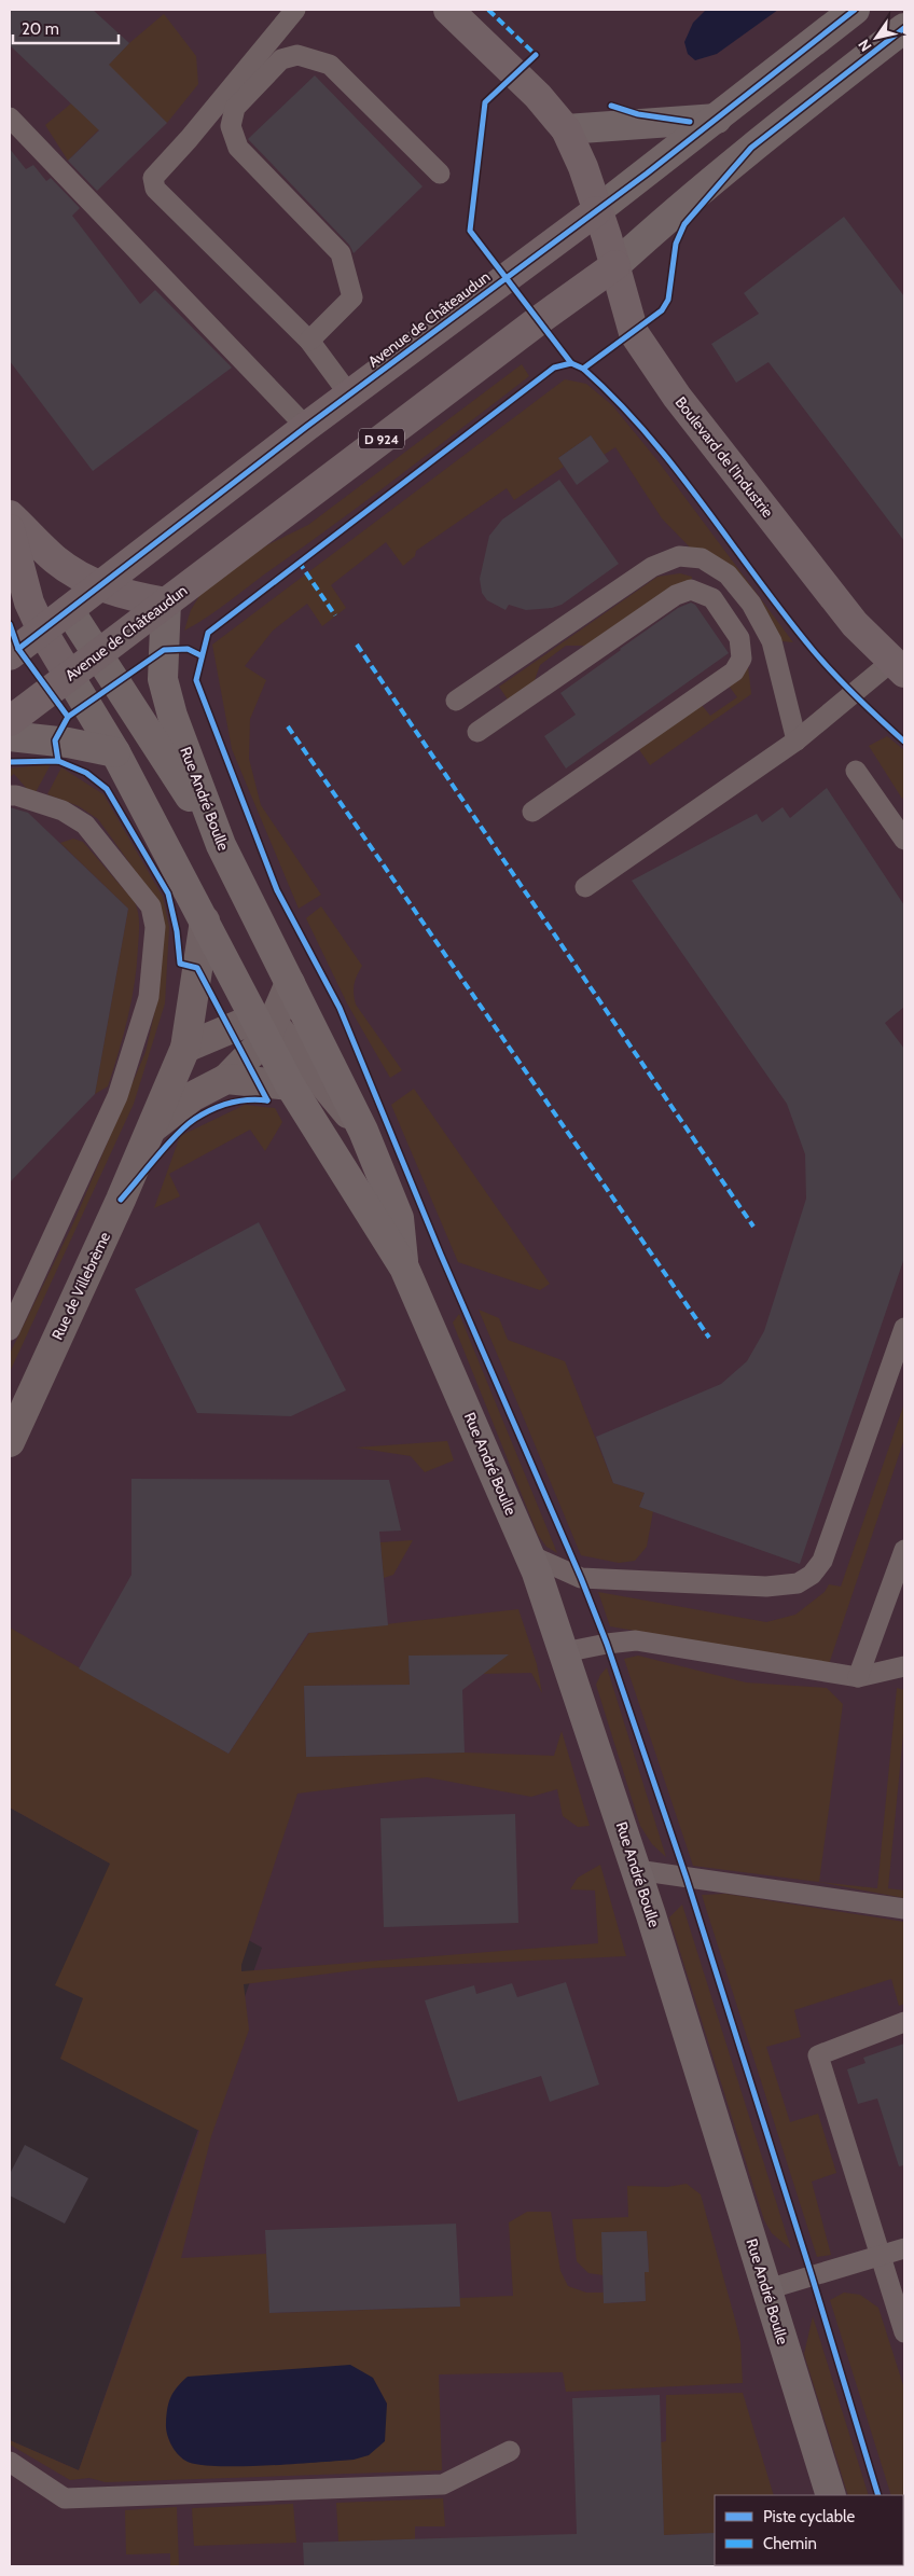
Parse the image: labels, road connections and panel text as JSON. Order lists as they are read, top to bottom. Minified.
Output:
{"streets":{"main road":["Avenue de Châteaudun","D 924","Boulevard de l'Industrie"],"street":["Rue André Boulle","Rue de Villebrème"]},"crossings":[["Avenue de Châteaudun","Boulevard de l'Industrie"],["Avenue de Châteaudun","Rue André Boulle"],["Rue André Boulle","Rue de Villebrème"]],"legend":["Piste cyclable","Chemin"],"scale_bar":"20 m","north":"bottom left"}
